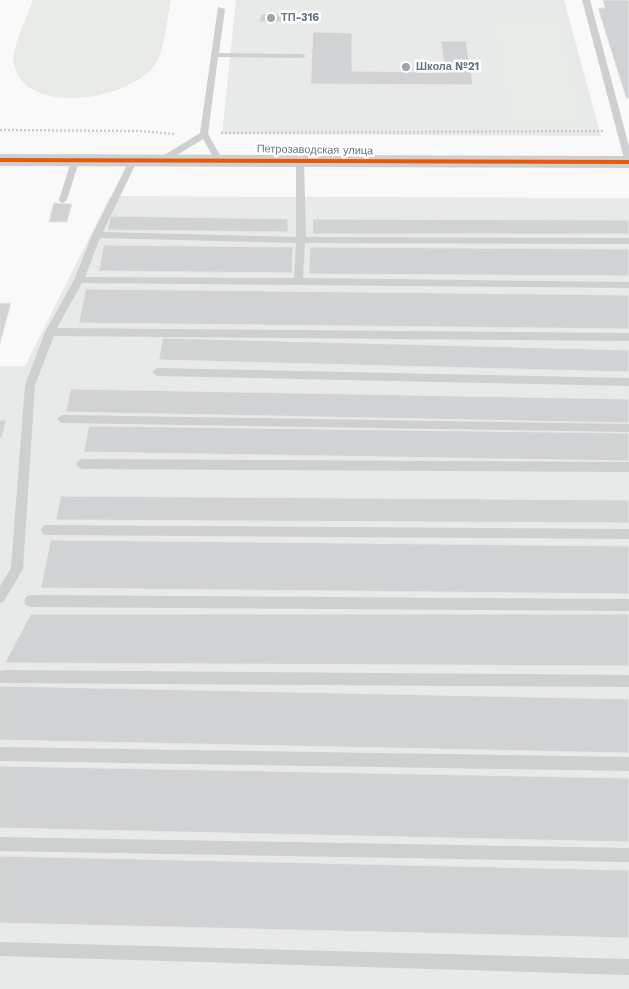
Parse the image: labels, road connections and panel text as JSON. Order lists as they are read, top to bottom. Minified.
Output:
{"streets":{"street":["Петрозаводская улица"]},"places":["ТП-316","Школа №21"]}
